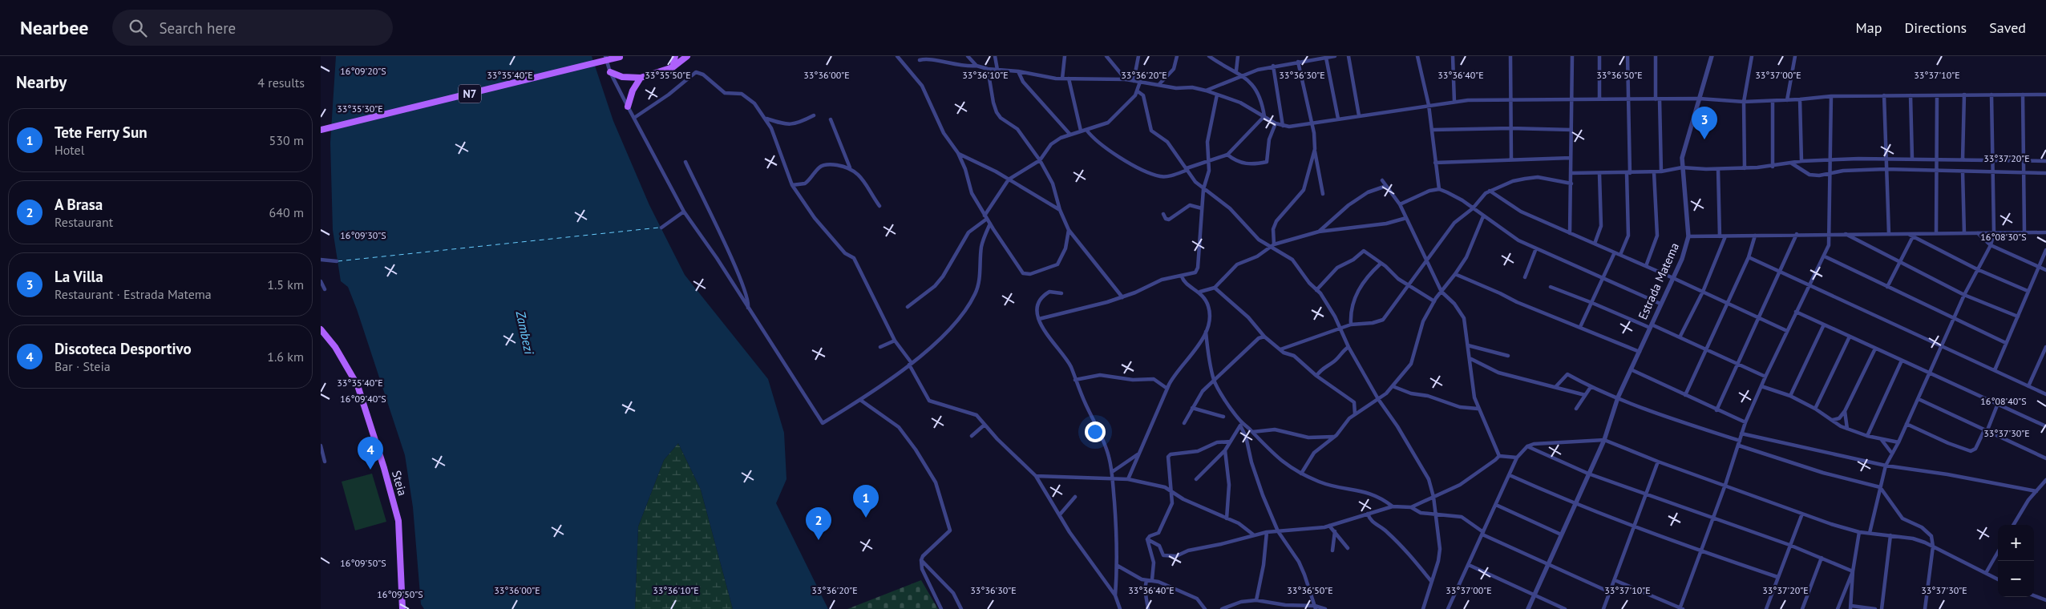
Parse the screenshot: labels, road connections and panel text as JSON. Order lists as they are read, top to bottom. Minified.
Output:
{"streets":{"main road":["N7","Steia"],"street":["Estrada Matema"]},"water":["Zambezi"],"page":{"header":"Nearbee","search":"Search here","nav":["Map","Directions","Saved"],"heading":["Nearby","4 results"],"pins":["3","4","1","2"],"list":[{"mark":"1","name":"Tete Ferry Sun","note":"Hotel","value":"530 m"},{"mark":"2","name":"A Brasa","note":"Restaurant","value":"640 m"},{"mark":"3","name":"La Villa","note":"Restaurant · Estrada Matema","value":"1.5 km"},{"mark":"4","name":"Discoteca Desportivo","note":"Bar · Steia","value":"1.6 km"}],"map_buttons":["+","−"]},"coordinates":["16°09'20\"S","33°35'40\"E","33°35'50\"E","33°36'00\"E","33°36'10\"E","33°36'20\"E","33°36'30\"E","33°36'40\"E","33°36'50\"E","33°37'00\"E","33°37'10\"E","33°35'30\"E","33°37'20\"E","16°09'30\"S","16°08'30\"S","16°09'40\"S","16°08'40\"S","33°37'30\"E","16°09'50\"S"]}
